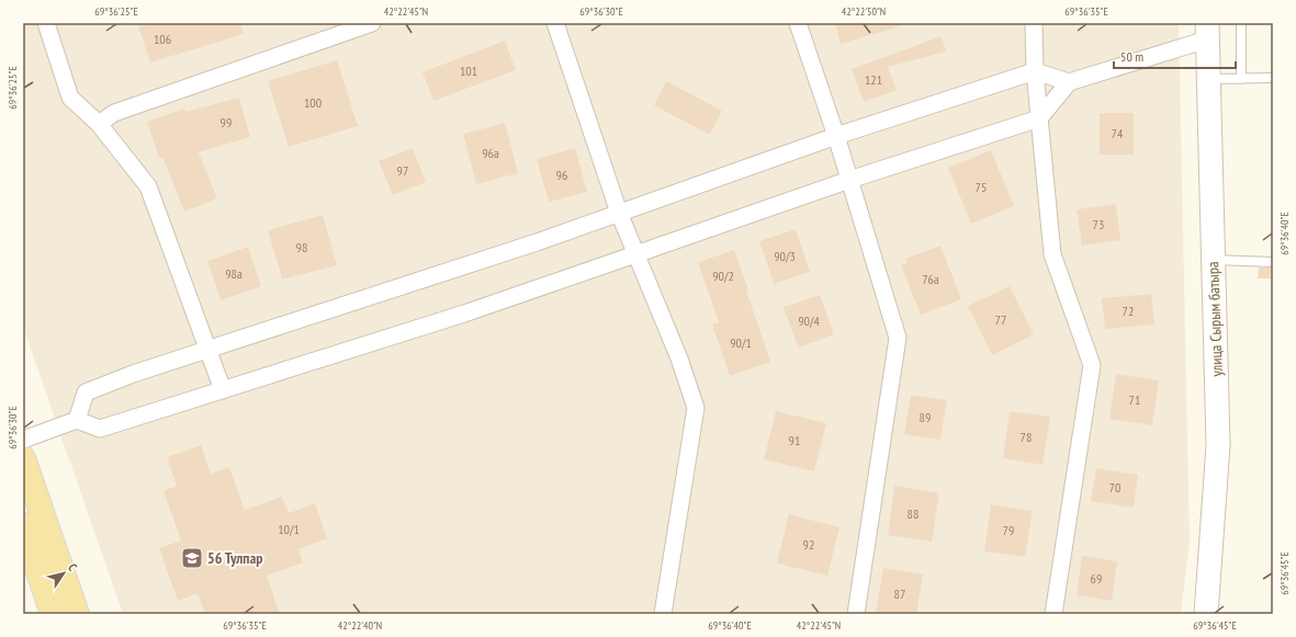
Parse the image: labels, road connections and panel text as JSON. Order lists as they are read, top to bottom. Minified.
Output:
{"streets":{"street":["улица Сырым батыра"]},"places":{"school or university":["56 Тулпар"]},"house_numbers":["106","101","121","100","99","74","96а","97","96","75","73","98","90/3","98а","90/2","76а","72","77","90/4","90/1","71","89","78","91","70","88","10/1","79","92","69","87"],"scale_bar":"50 m","north":"top right","coordinates":["69°36'25\"E","42°22'45\"N","69°36'30\"E","42°22'50\"N","69°36'35\"E","69°36'40\"E","69°36'45\"E","42°22'40\"N"]}
